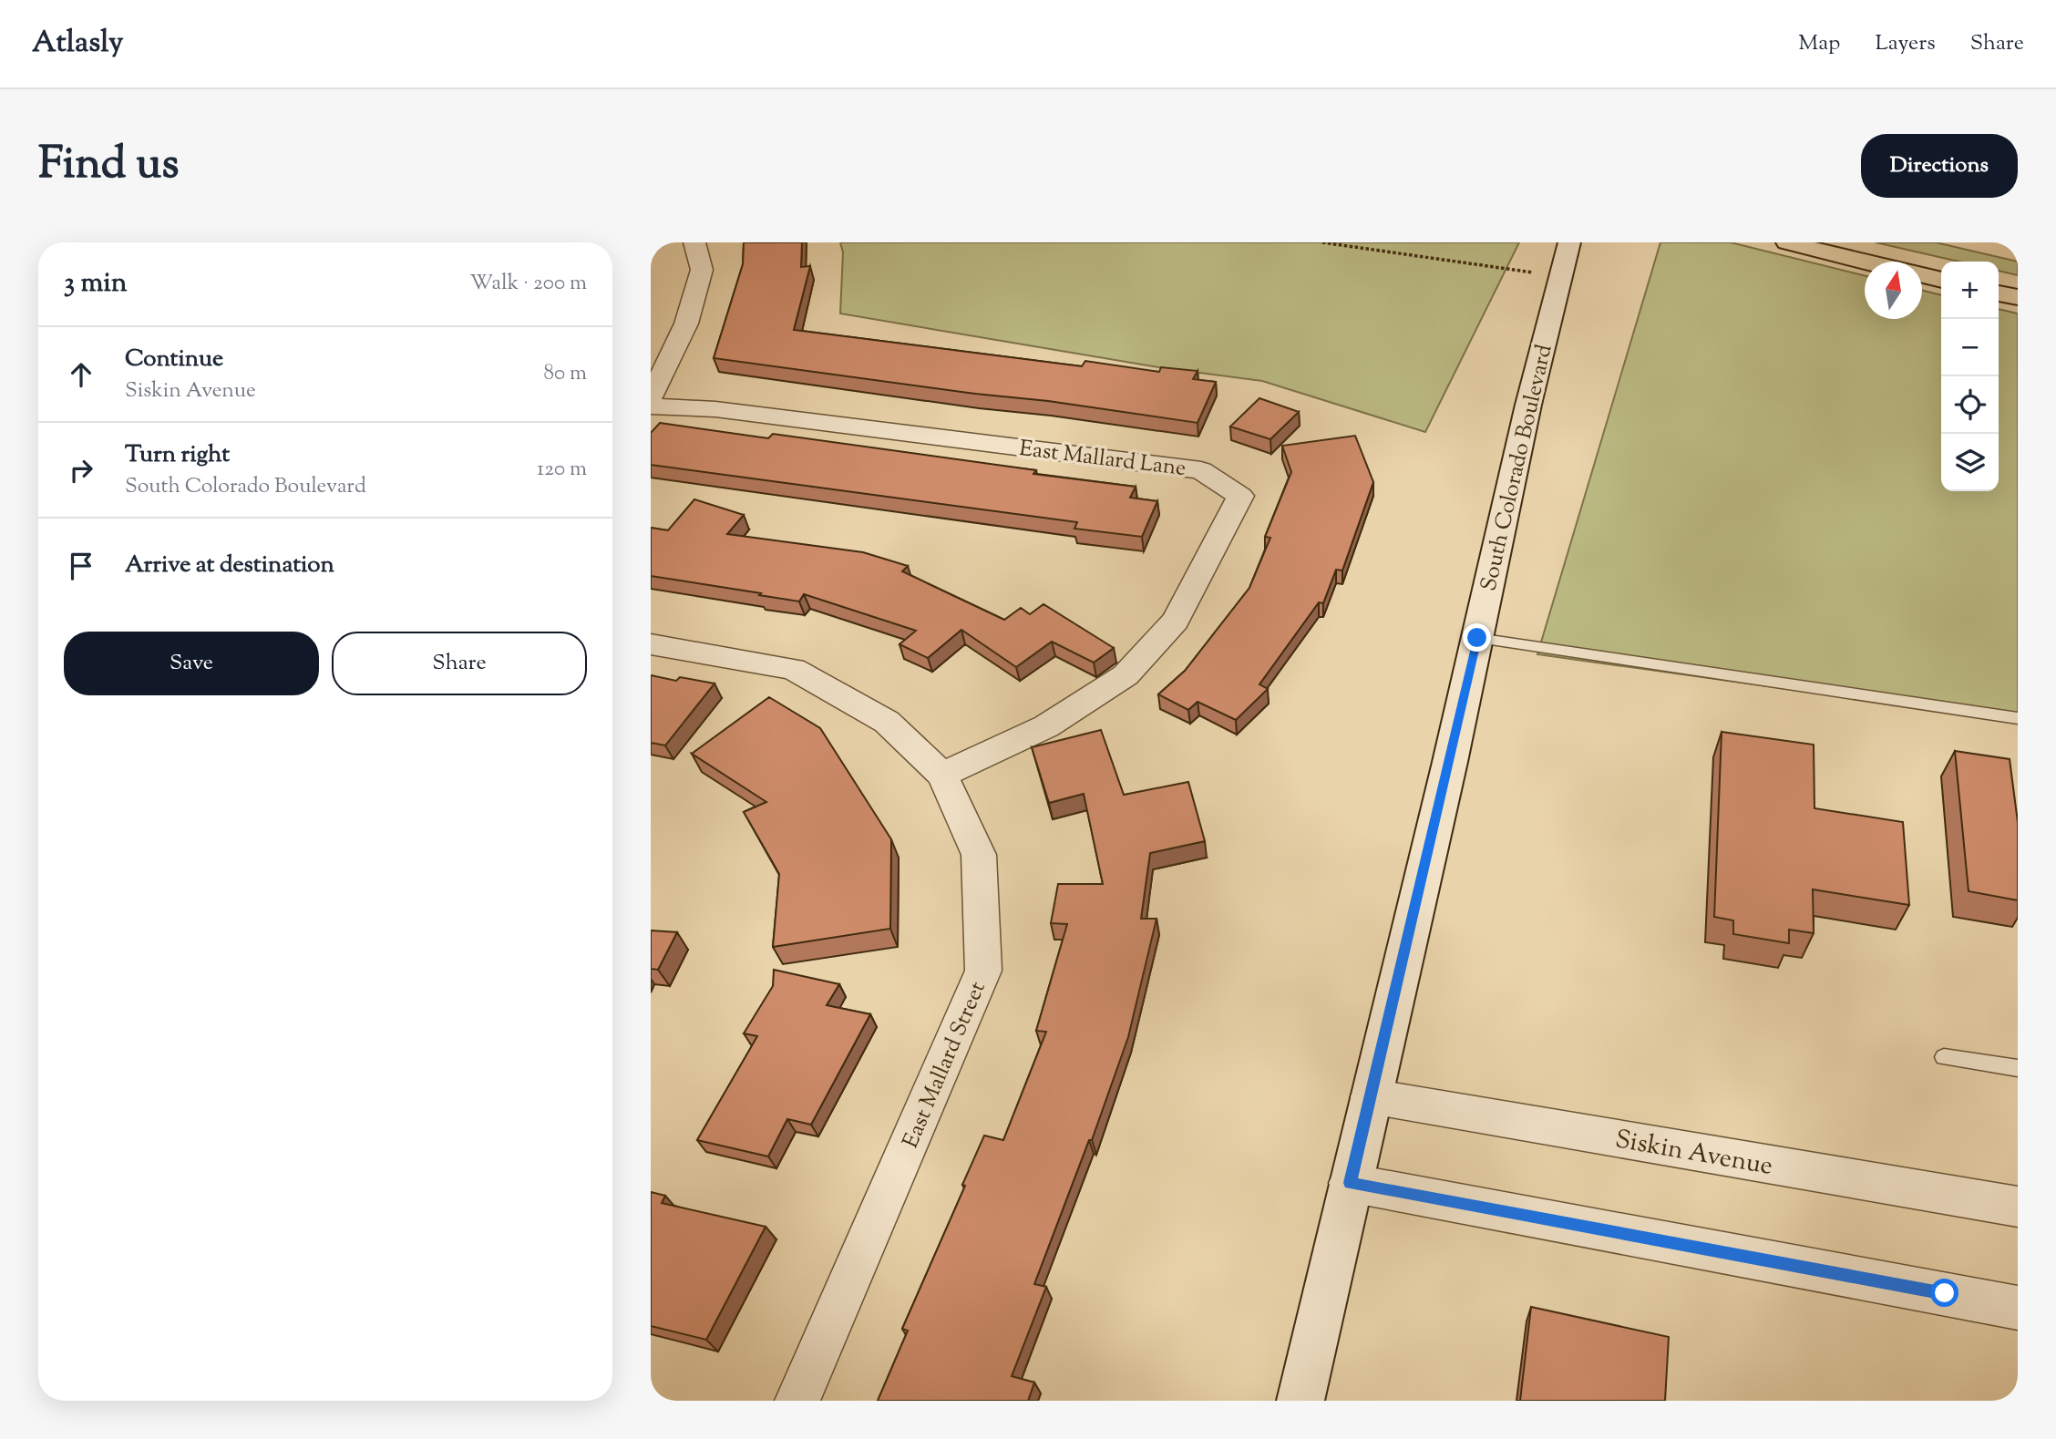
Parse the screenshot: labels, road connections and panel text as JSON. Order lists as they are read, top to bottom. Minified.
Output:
{"streets":{"main road":["South Colorado Boulevard"],"street":["East Mallard Lane","East Mallard Street","Siskin Avenue"]},"crossings":[["East Mallard Lane","East Mallard Street"],["South Colorado Boulevard","Siskin Avenue"]],"north":"top","page":{"header":"Atlasly","nav":["Map","Layers","Share"],"title":"Find us","buttons":["Directions",["Save","Share"]],"heading":["3 min","Walk · 200 m"],"map_buttons":["+","−"],"list":[["Continue","Siskin Avenue","80 m"],["Turn right","South Colorado Boulevard","120 m"],"Arrive at destination"]}}
